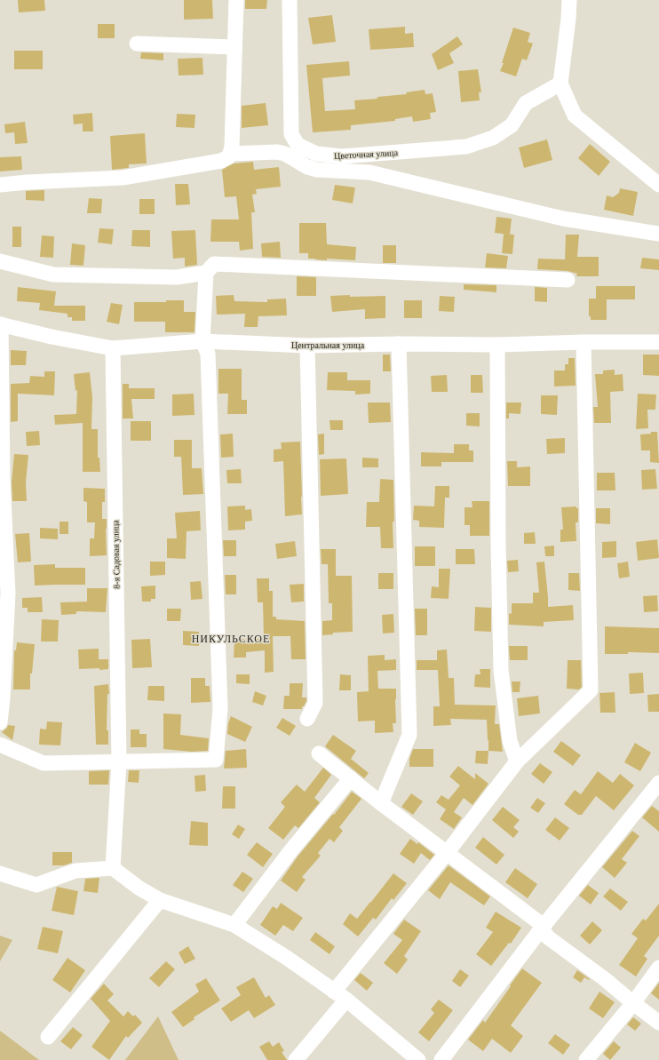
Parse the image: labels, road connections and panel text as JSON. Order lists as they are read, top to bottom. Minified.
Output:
{"streets":{"street":["Цветочная улица","Центральная улица","8-я Садовая улица"]},"crossings":[["Центральная улица","8-я Садовая улица"]],"districts":["НИКУЛЬСКОЕ"]}
